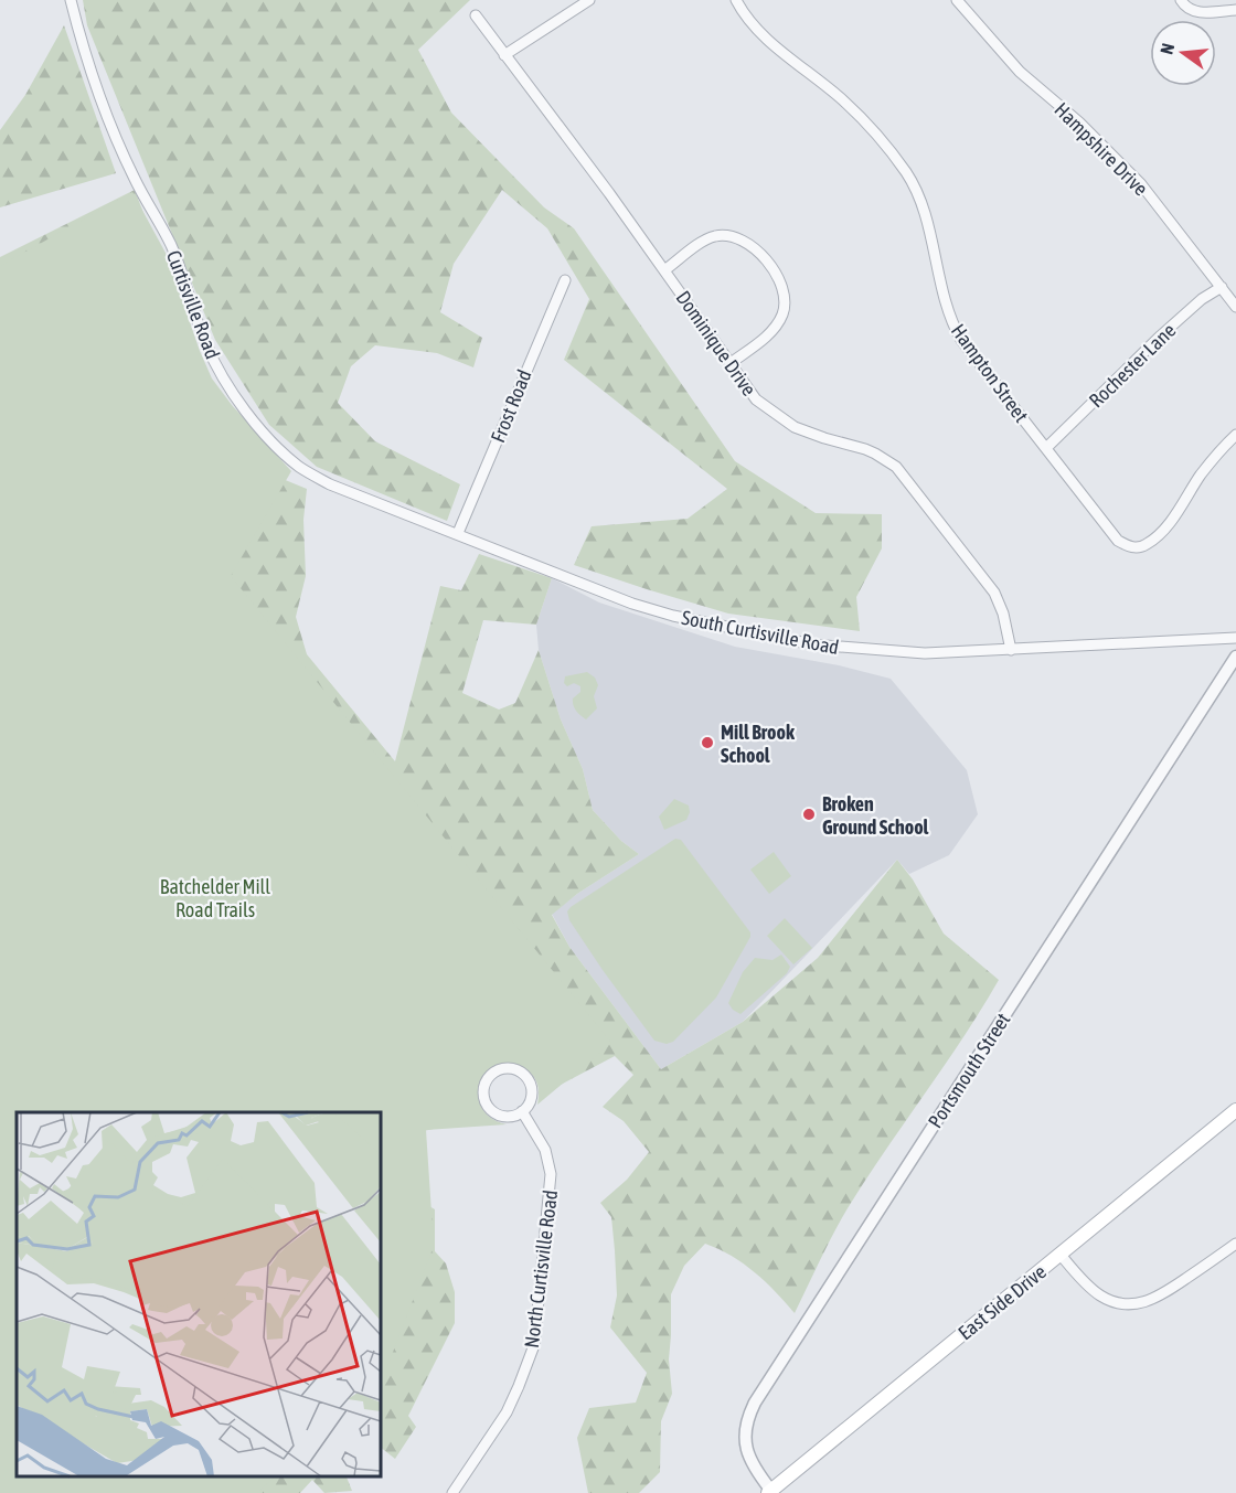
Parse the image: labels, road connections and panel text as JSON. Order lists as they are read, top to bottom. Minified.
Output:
{"streets":{"main road":["East Side Drive"],"street":["Hampshire Drive","Curtisville Road","Dominique Drive","Rochester Lane","Hampton Street","Frost Road","South Curtisville Road","Portsmouth Street","North Curtisville Road"]},"crossings":[["Hampshire Drive","Rochester Lane"],["Curtisville Road","Frost Road"],["Curtisville Road","South Curtisville Road"],["Dominique Drive","South Curtisville Road"],["Rochester Lane","Hampton Street"],["Frost Road","South Curtisville Road"],["Portsmouth Street","East Side Drive"]],"parks":["Batchelder Mill Road Trails"],"places":["Mill Brook School","Broken Ground School"],"north":"left"}
